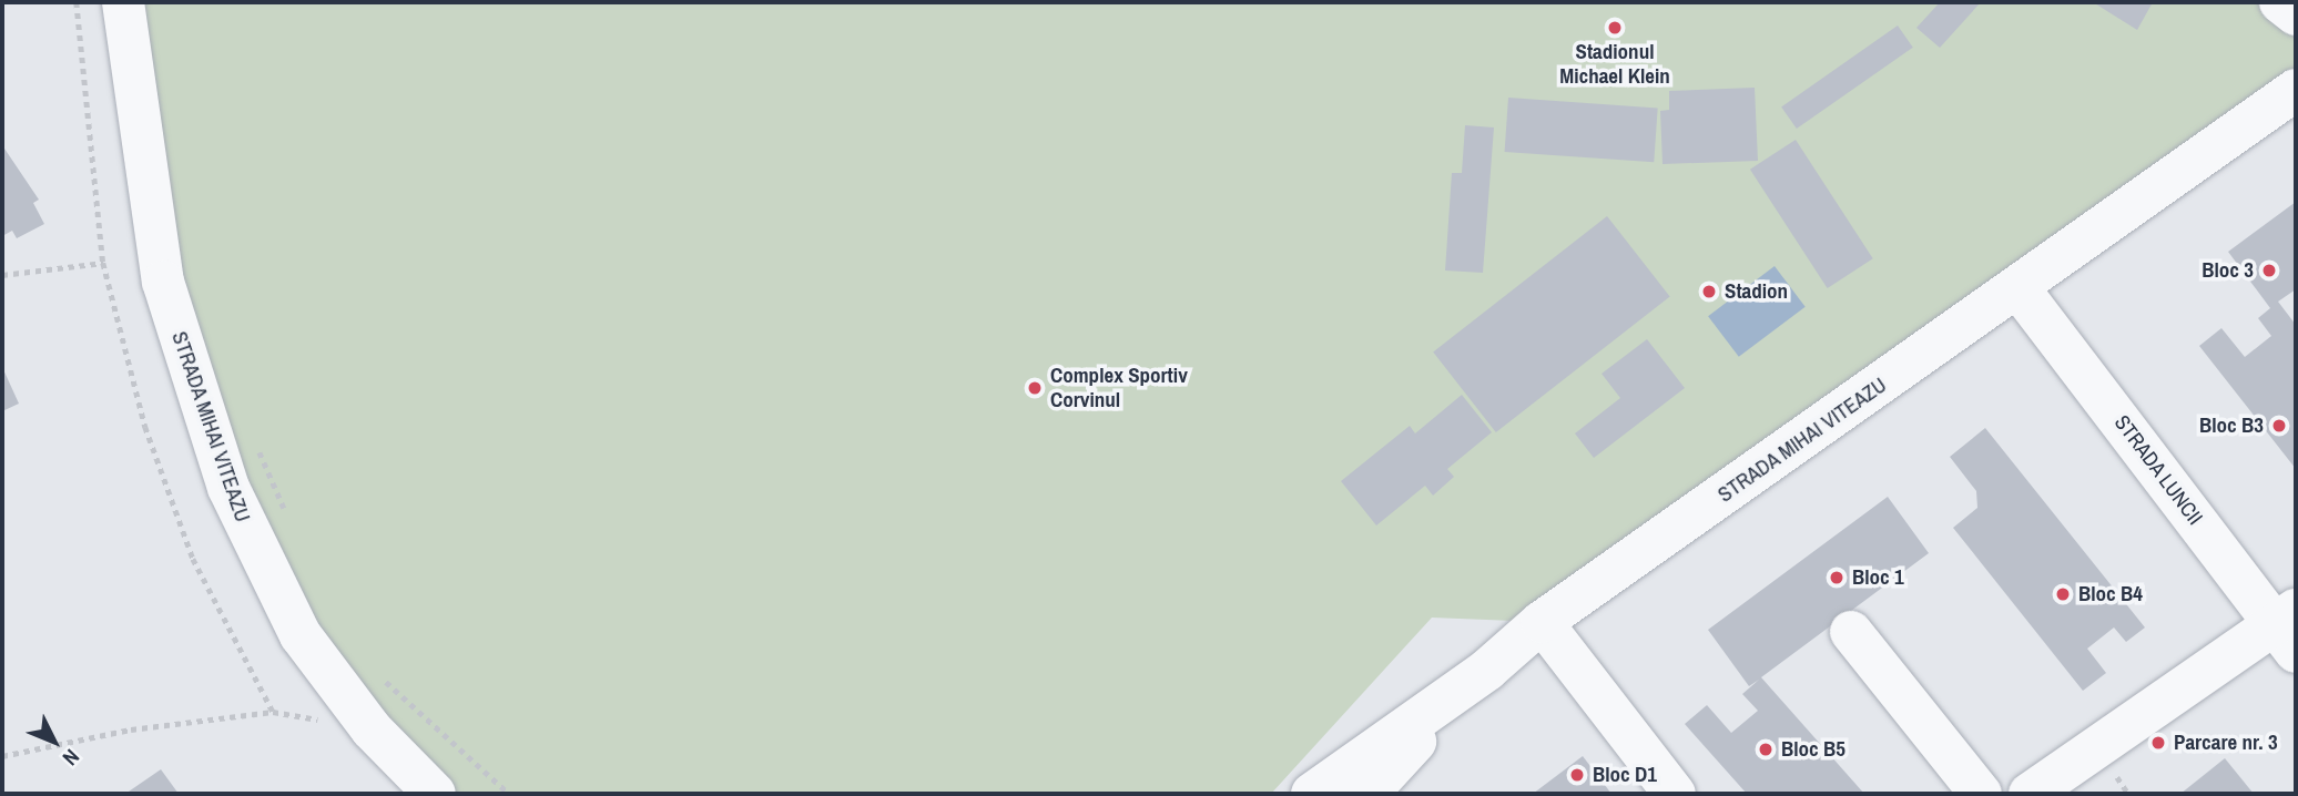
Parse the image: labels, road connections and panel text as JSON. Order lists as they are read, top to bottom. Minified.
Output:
{"streets":{"street":["STRADA MIHAI VITEAZU","STRADA LUNCII"]},"crossings":[["STRADA MIHAI VITEAZU","STRADA LUNCII"]],"places":["Stadionul Michael Klein","Bloc 3","Stadion","Complex Sportiv Corvinul","Bloc B3","Bloc 1","Bloc B4","Parcare nr. 3","Bloc B5","Bloc D1"],"north":"bottom right"}
